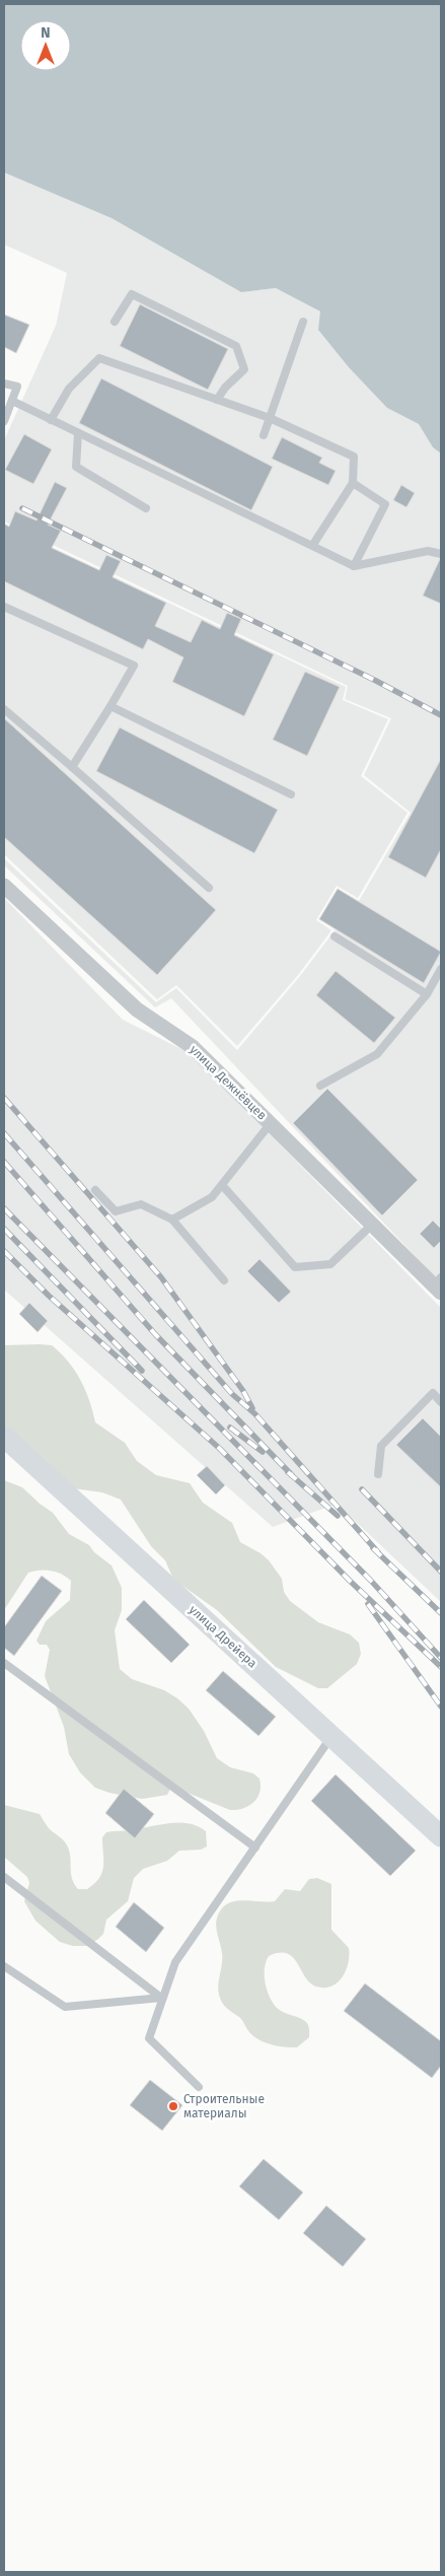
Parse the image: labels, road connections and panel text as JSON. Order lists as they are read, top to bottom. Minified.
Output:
{"streets":{"main road":["улица Дрейера"],"street":["улица Дежнёвцев"]},"places":["Строительные материалы"],"north":"top"}
